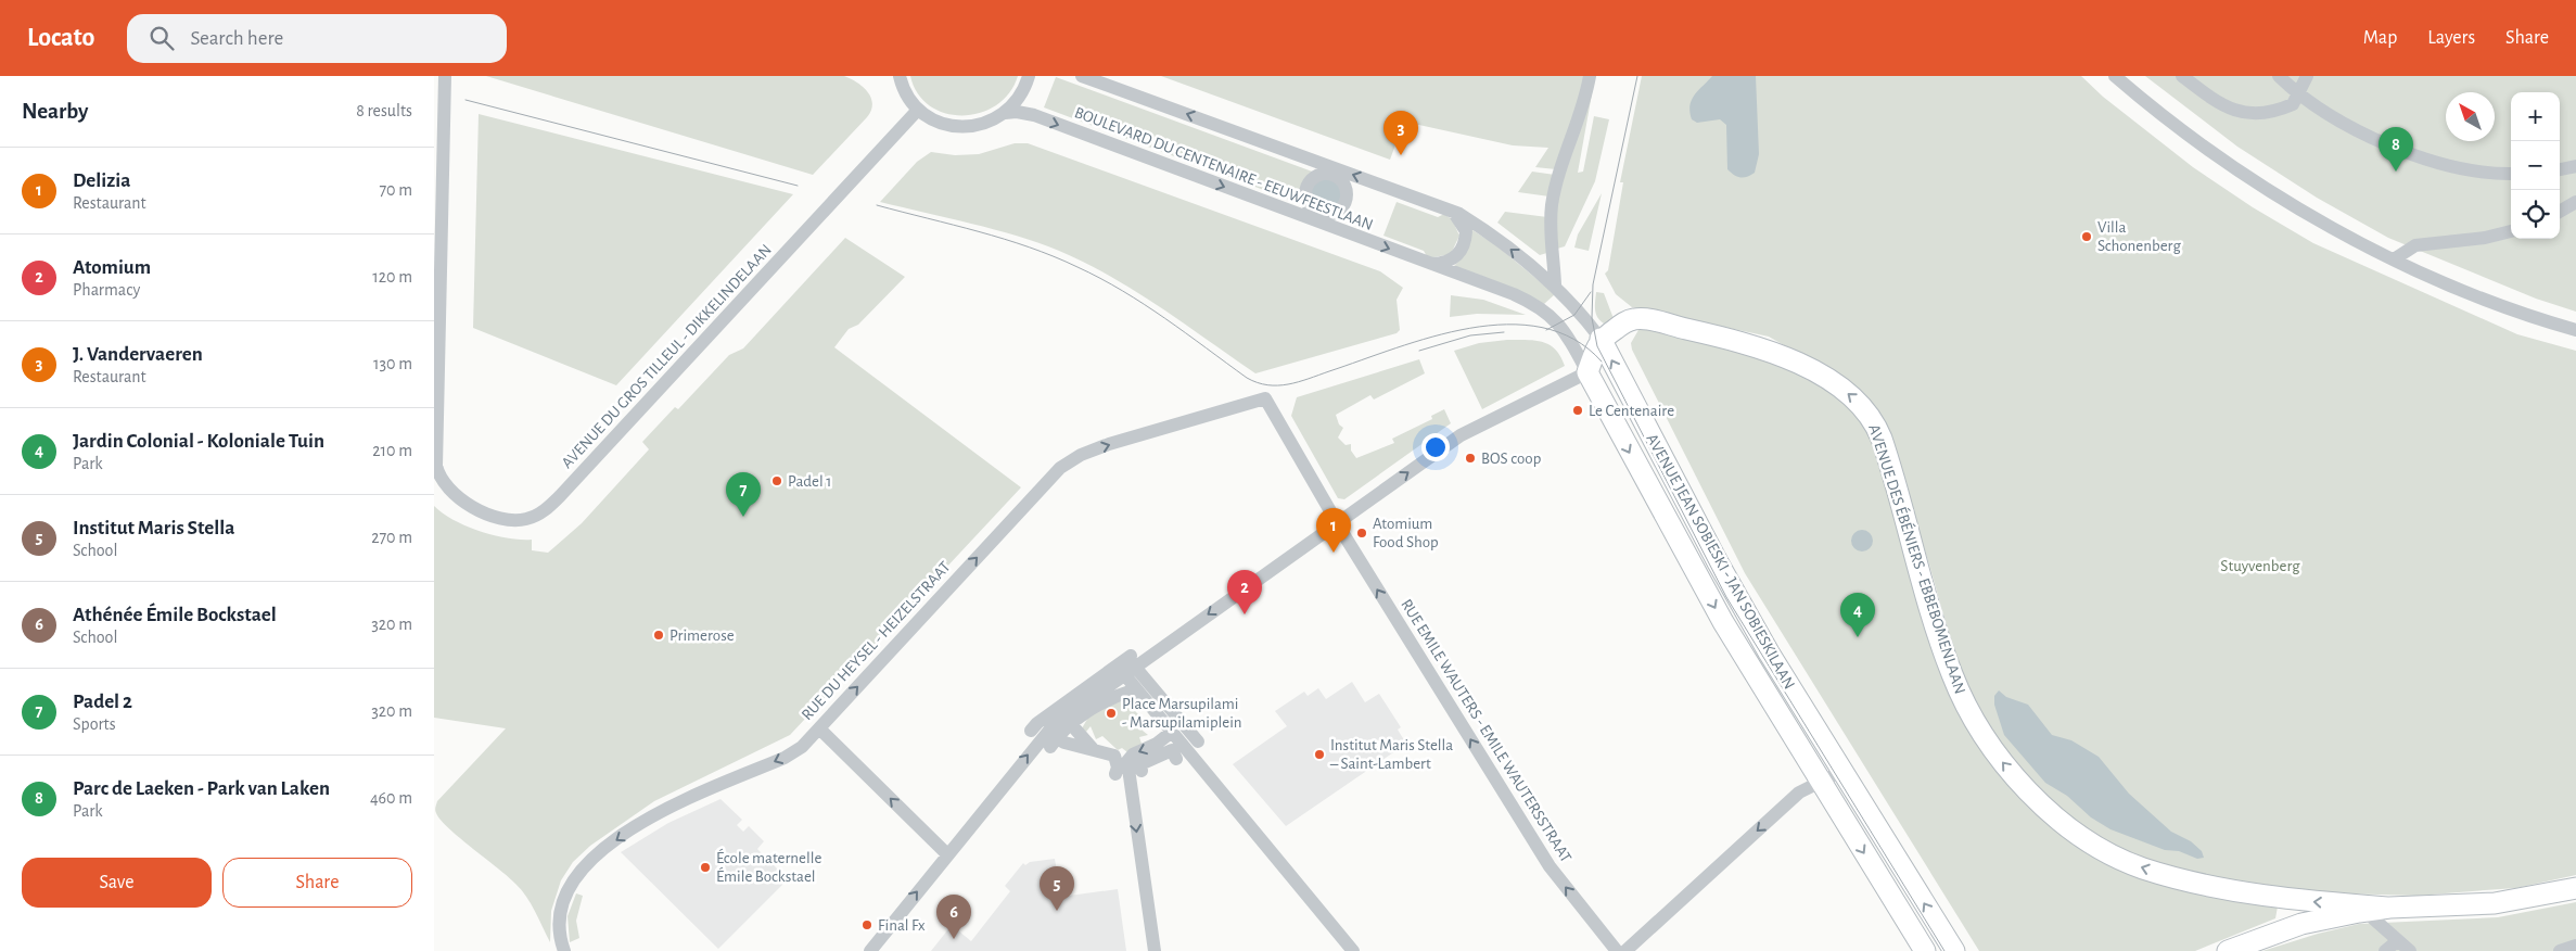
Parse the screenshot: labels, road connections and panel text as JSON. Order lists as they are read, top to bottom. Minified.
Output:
{"streets":{"street":["BOULEVARD DU CENTENAIRE - EEUWFEESTLAAN","AVENUE DU GROS TILLEUL - DIKKELINDELAAN","AVENUE DES ÉBÉNIERS - EBBEBOMENLAAN","AVENUE JEAN SOBIESKI - JAN SOBIESKILAAN","RUE DU HEYSEL - HEIZELSTRAAT","RUE EMILE WAUTERS - EMILE WAUTERSSTRAAT"]},"crossings":[["BOULEVARD DU CENTENAIRE - EEUWFEESTLAAN","AVENUE JEAN SOBIESKI - JAN SOBIESKILAAN"],["AVENUE DES ÉBÉNIERS - EBBEBOMENLAAN","AVENUE JEAN SOBIESKI - JAN SOBIESKILAAN"],["RUE DU HEYSEL - HEIZELSTRAAT","RUE EMILE WAUTERS - EMILE WAUTERSSTRAAT"]],"one_way":["AVENUE DES ÉBÉNIERS - EBBEBOMENLAAN","RUE EMILE WAUTERS - EMILE WAUTERSSTRAAT"],"parks":["Stuyvenberg"],"places":["Villa Schonenberg","Le Centenaire","BOS coop","Padel 1","Atomium Food Shop","Primerose","Place Marsupilami - Marsupilamiplein","Institut Maris Stella – Saint-Lambert","École maternelle Émile Bockstael","Final Fx"],"north":"top left","page":{"header":"Locato","search":"Search here","nav":["Map","Layers","Share"],"heading":["Nearby","8 results"],"map_buttons":["+","−"],"pins":["3","8","7","1","2","4","5","6"],"list":[{"mark":"1","name":"Delizia","note":"Restaurant","value":"70 m"},{"mark":"2","name":"Atomium","note":"Pharmacy","value":"120 m"},{"mark":"3","name":"J. Vandervaeren","note":"Restaurant","value":"130 m"},{"mark":"4","name":"Jardin Colonial - Koloniale Tuin","note":"Park","value":"210 m"},{"mark":"5","name":"Institut Maris Stella","note":"School","value":"270 m"},{"mark":"6","name":"Athénée Émile Bockstael","note":"School","value":"320 m"},{"mark":"7","name":"Padel 2","note":"Sports","value":"320 m"},{"mark":"8","name":"Parc de Laeken - Park van Laken","note":"Park","value":"460 m"}],"buttons":["Save","Share"]}}
